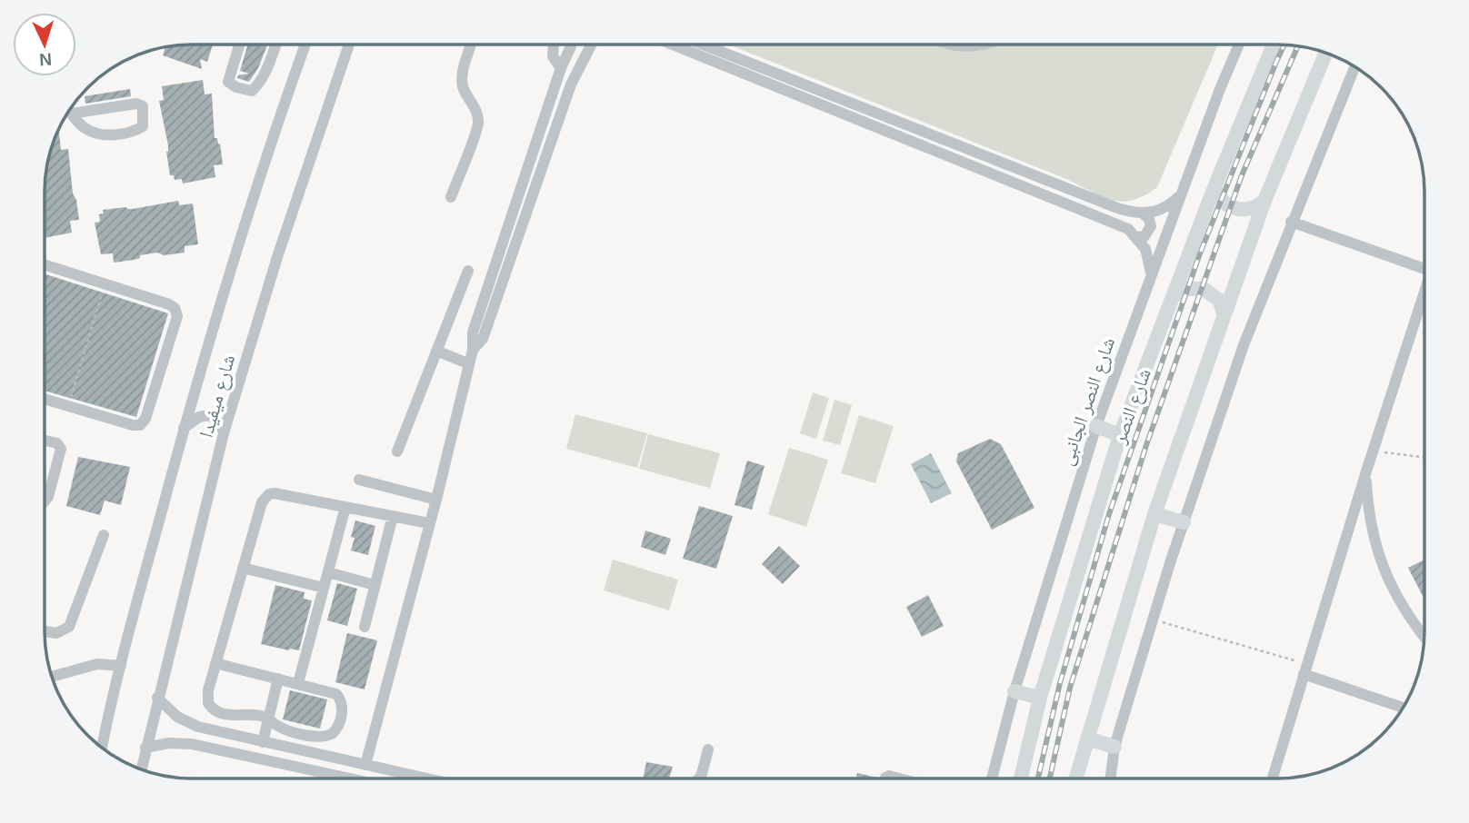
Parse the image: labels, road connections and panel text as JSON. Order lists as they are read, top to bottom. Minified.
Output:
{"streets":{"main road":["شارع النصر"],"street":["شارع ميفيدا","شارع النصر الجانبى"]},"north":"bottom"}
